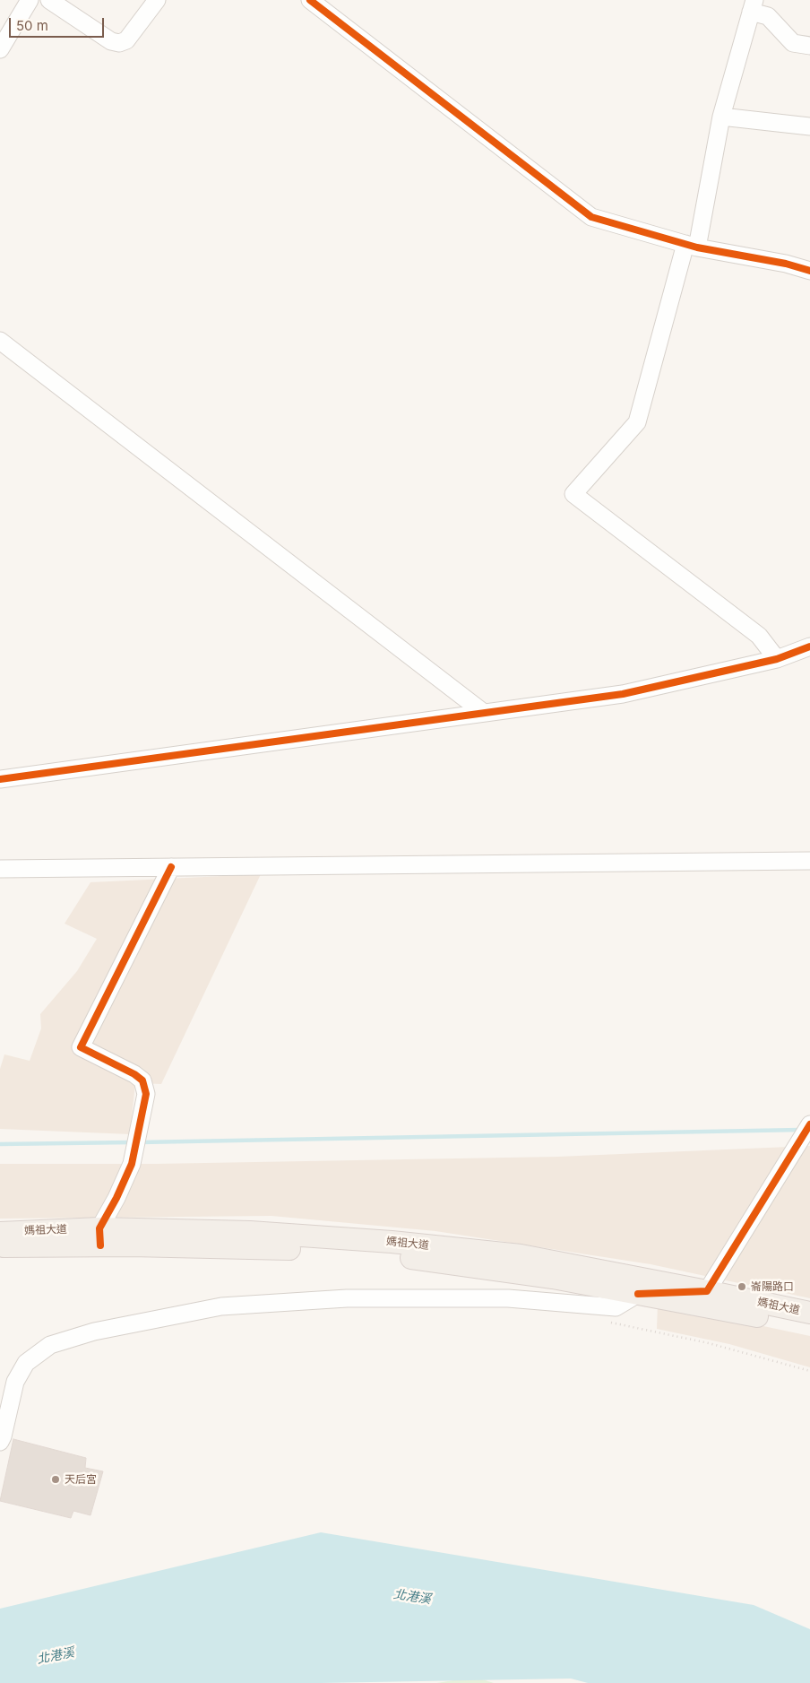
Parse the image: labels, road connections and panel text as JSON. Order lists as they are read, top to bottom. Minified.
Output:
{"streets":{"main road":["媽祖大道"]},"water":["北港溪"],"places":["崙陽路口","天后宮"],"scale_bar":"50 m"}
